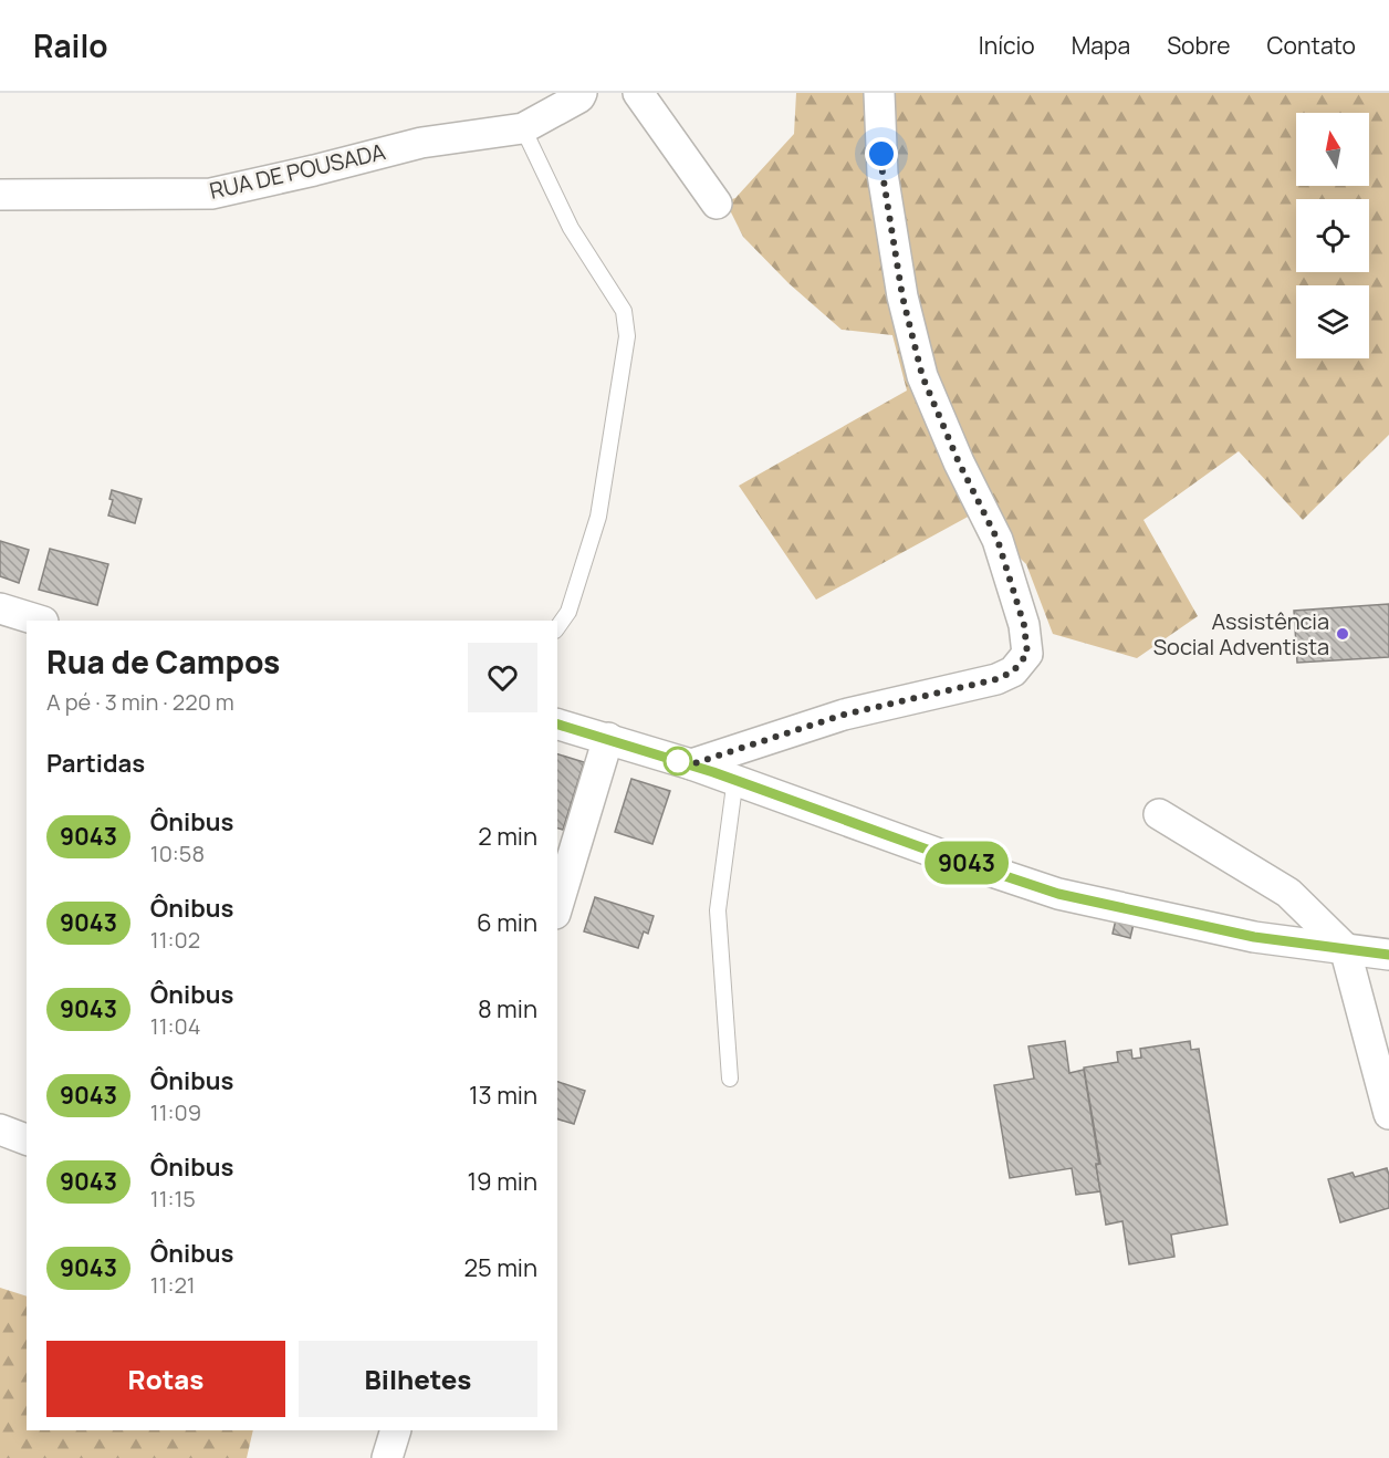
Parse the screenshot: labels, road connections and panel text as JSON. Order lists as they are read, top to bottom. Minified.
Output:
{"streets":{"street":["RUA DE POUSADA"]},"places":["Assistência Social Adventista"],"lines":["bus line 9043"],"north":"top","page":{"header":"Railo","nav":["Início","Mapa","Sobre","Contato"],"on_map":"9043","heading":[["Rua de Campos","A pé · 3 min · 220 m"],"Partidas"],"list":[{"mark":"9043","name":"Ônibus","note":"10:58","value":"2 min"},{"mark":"9043","name":"Ônibus","note":"11:02","value":"6 min"},{"mark":"9043","name":"Ônibus","note":"11:04","value":"8 min"},{"mark":"9043","name":"Ônibus","note":"11:09","value":"13 min"},{"mark":"9043","name":"Ônibus","note":"11:15","value":"19 min"},{"mark":"9043","name":"Ônibus","note":"11:21","value":"25 min"}],"buttons":["Rotas","Bilhetes"]}}
